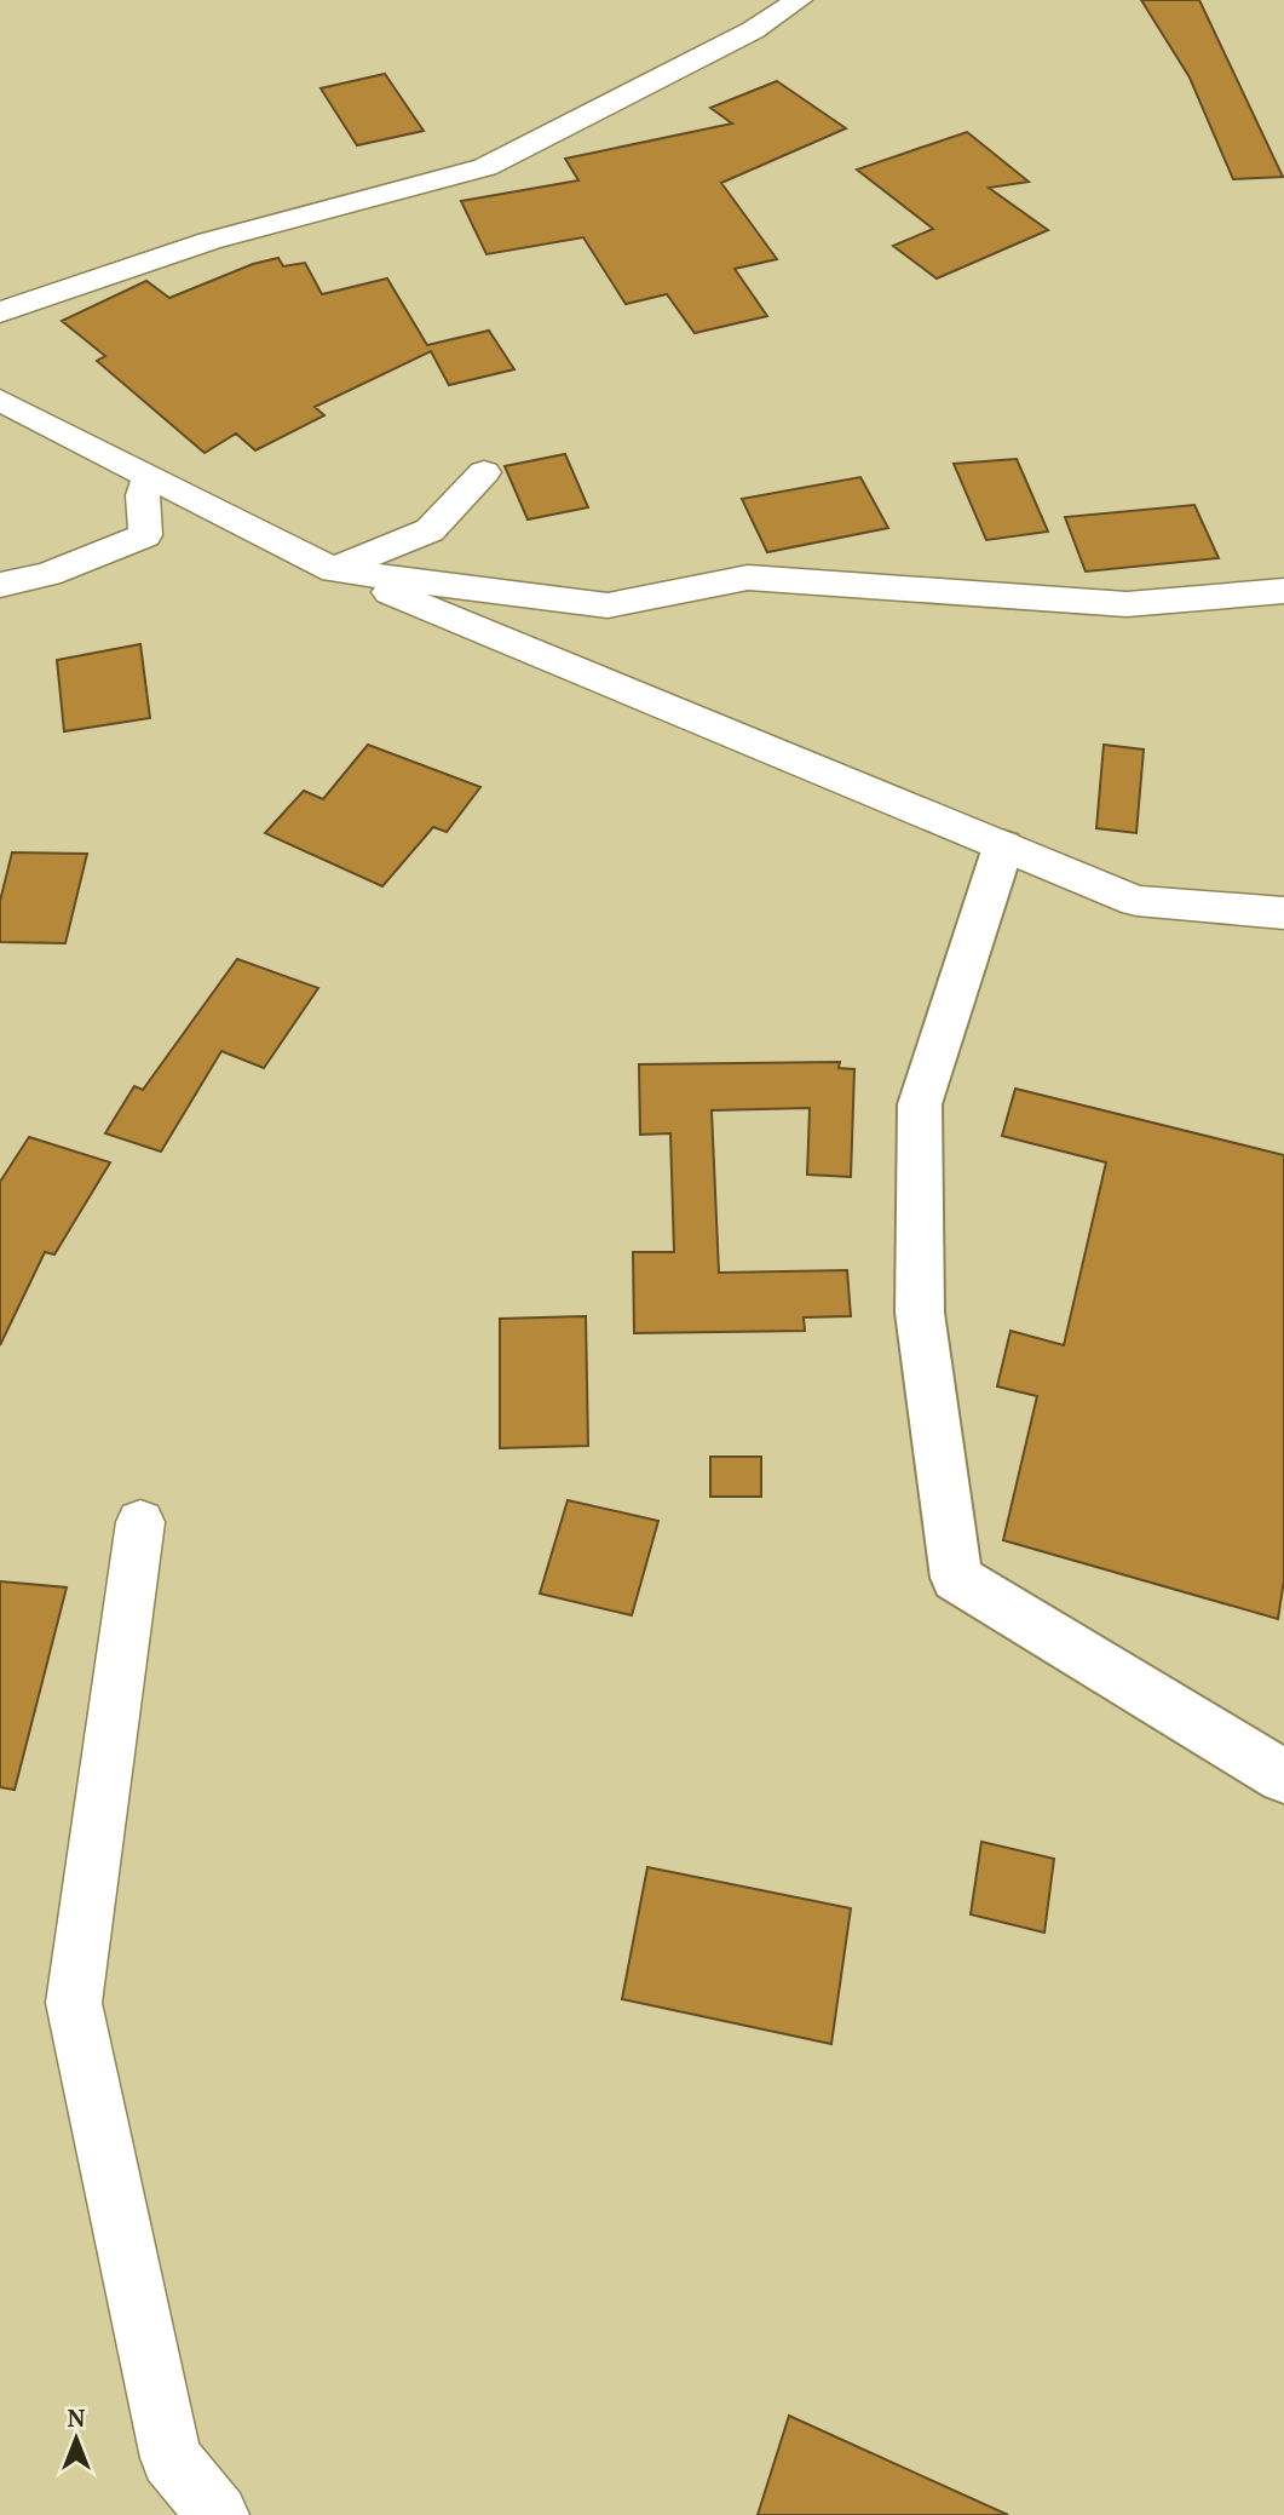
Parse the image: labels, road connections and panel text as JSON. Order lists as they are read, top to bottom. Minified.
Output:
{"north":"top"}
